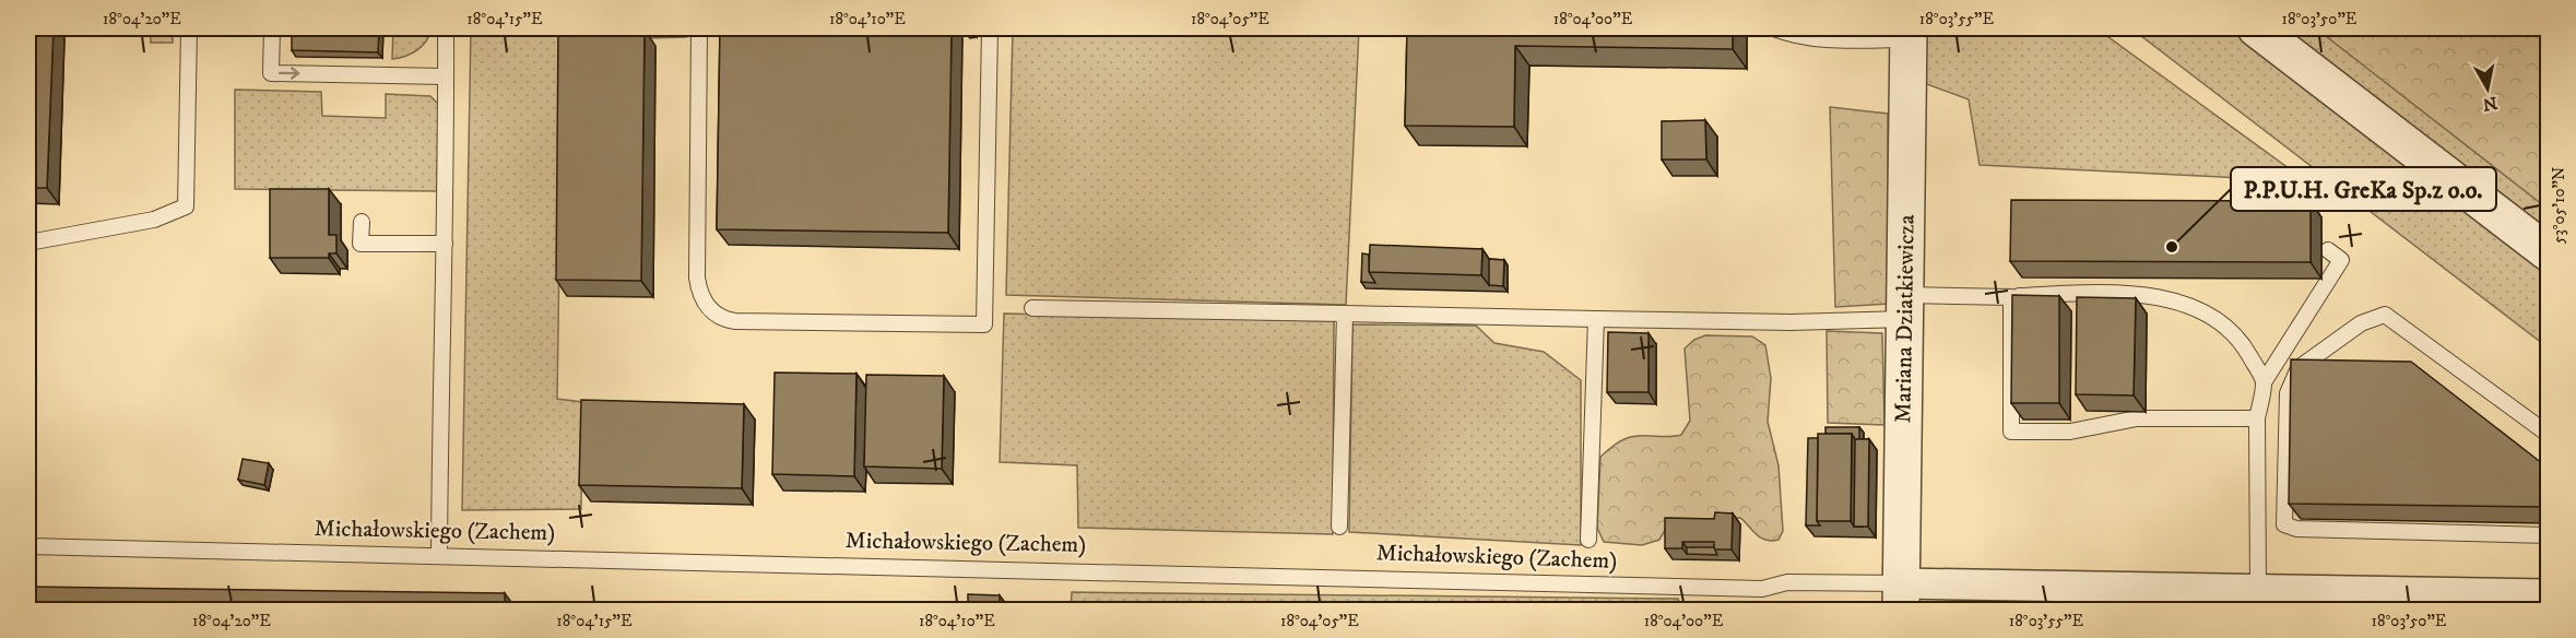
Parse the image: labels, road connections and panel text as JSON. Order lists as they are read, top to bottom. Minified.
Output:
{"streets":{"street":["Mariana Dziatkiewicza"],"lane":["Michałowskiego (Zachem)"]},"crossings":[["Mariana Dziatkiewicza","Michałowskiego (Zachem)"]],"places":["P.P.U.H. GreKa Sp.z o.o."],"north":"bottom","coordinates":["18°04'20\"E","18°04'15\"E","18°04'10\"E","18°04'05\"E","18°04'00\"E","18°03'55\"E","18°03'50\"E","53°05'10\"N"]}
